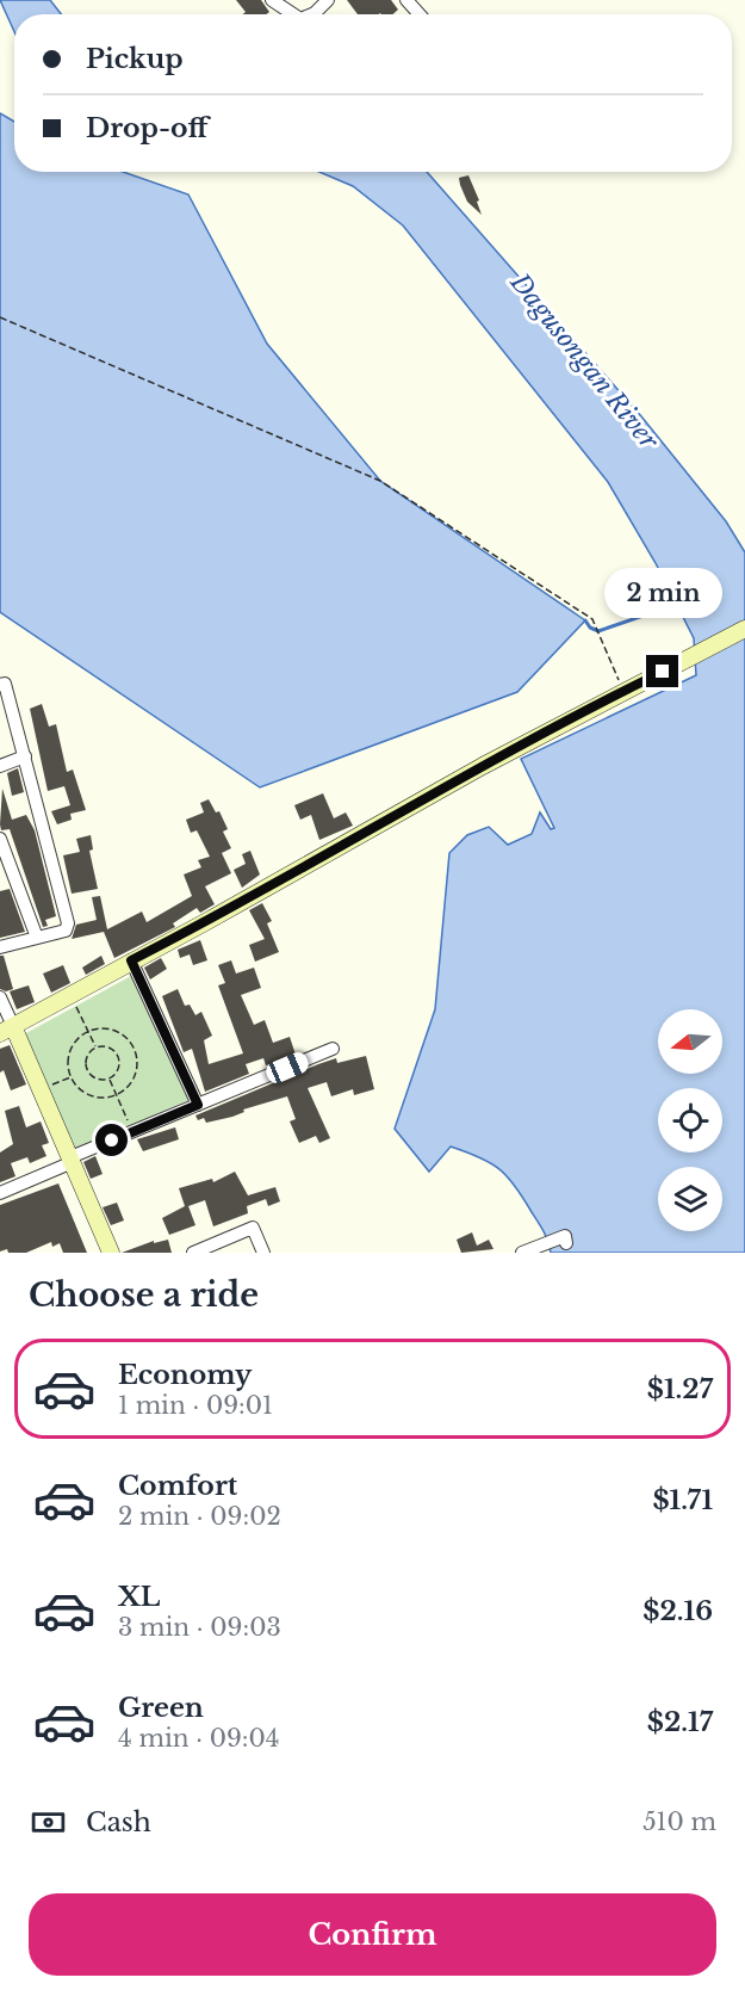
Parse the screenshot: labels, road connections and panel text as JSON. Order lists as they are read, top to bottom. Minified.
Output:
{"water":["Dagusongan River"],"north":"left","page":{"banner":["Pickup","Drop-off"],"bubble":"2 min","heading":"Choose a ride","list":[{"name":"Economy","note":"1 min · 09:01","value":"$1.27"},{"name":"Comfort","note":"2 min · 09:02","value":"$1.71"},{"name":"XL","note":"3 min · 09:03","value":"$2.16"},{"name":"Green","note":"4 min · 09:04","value":"$2.17"}],"pay":["Cash","510 m"],"buttons":"Confirm"}}
